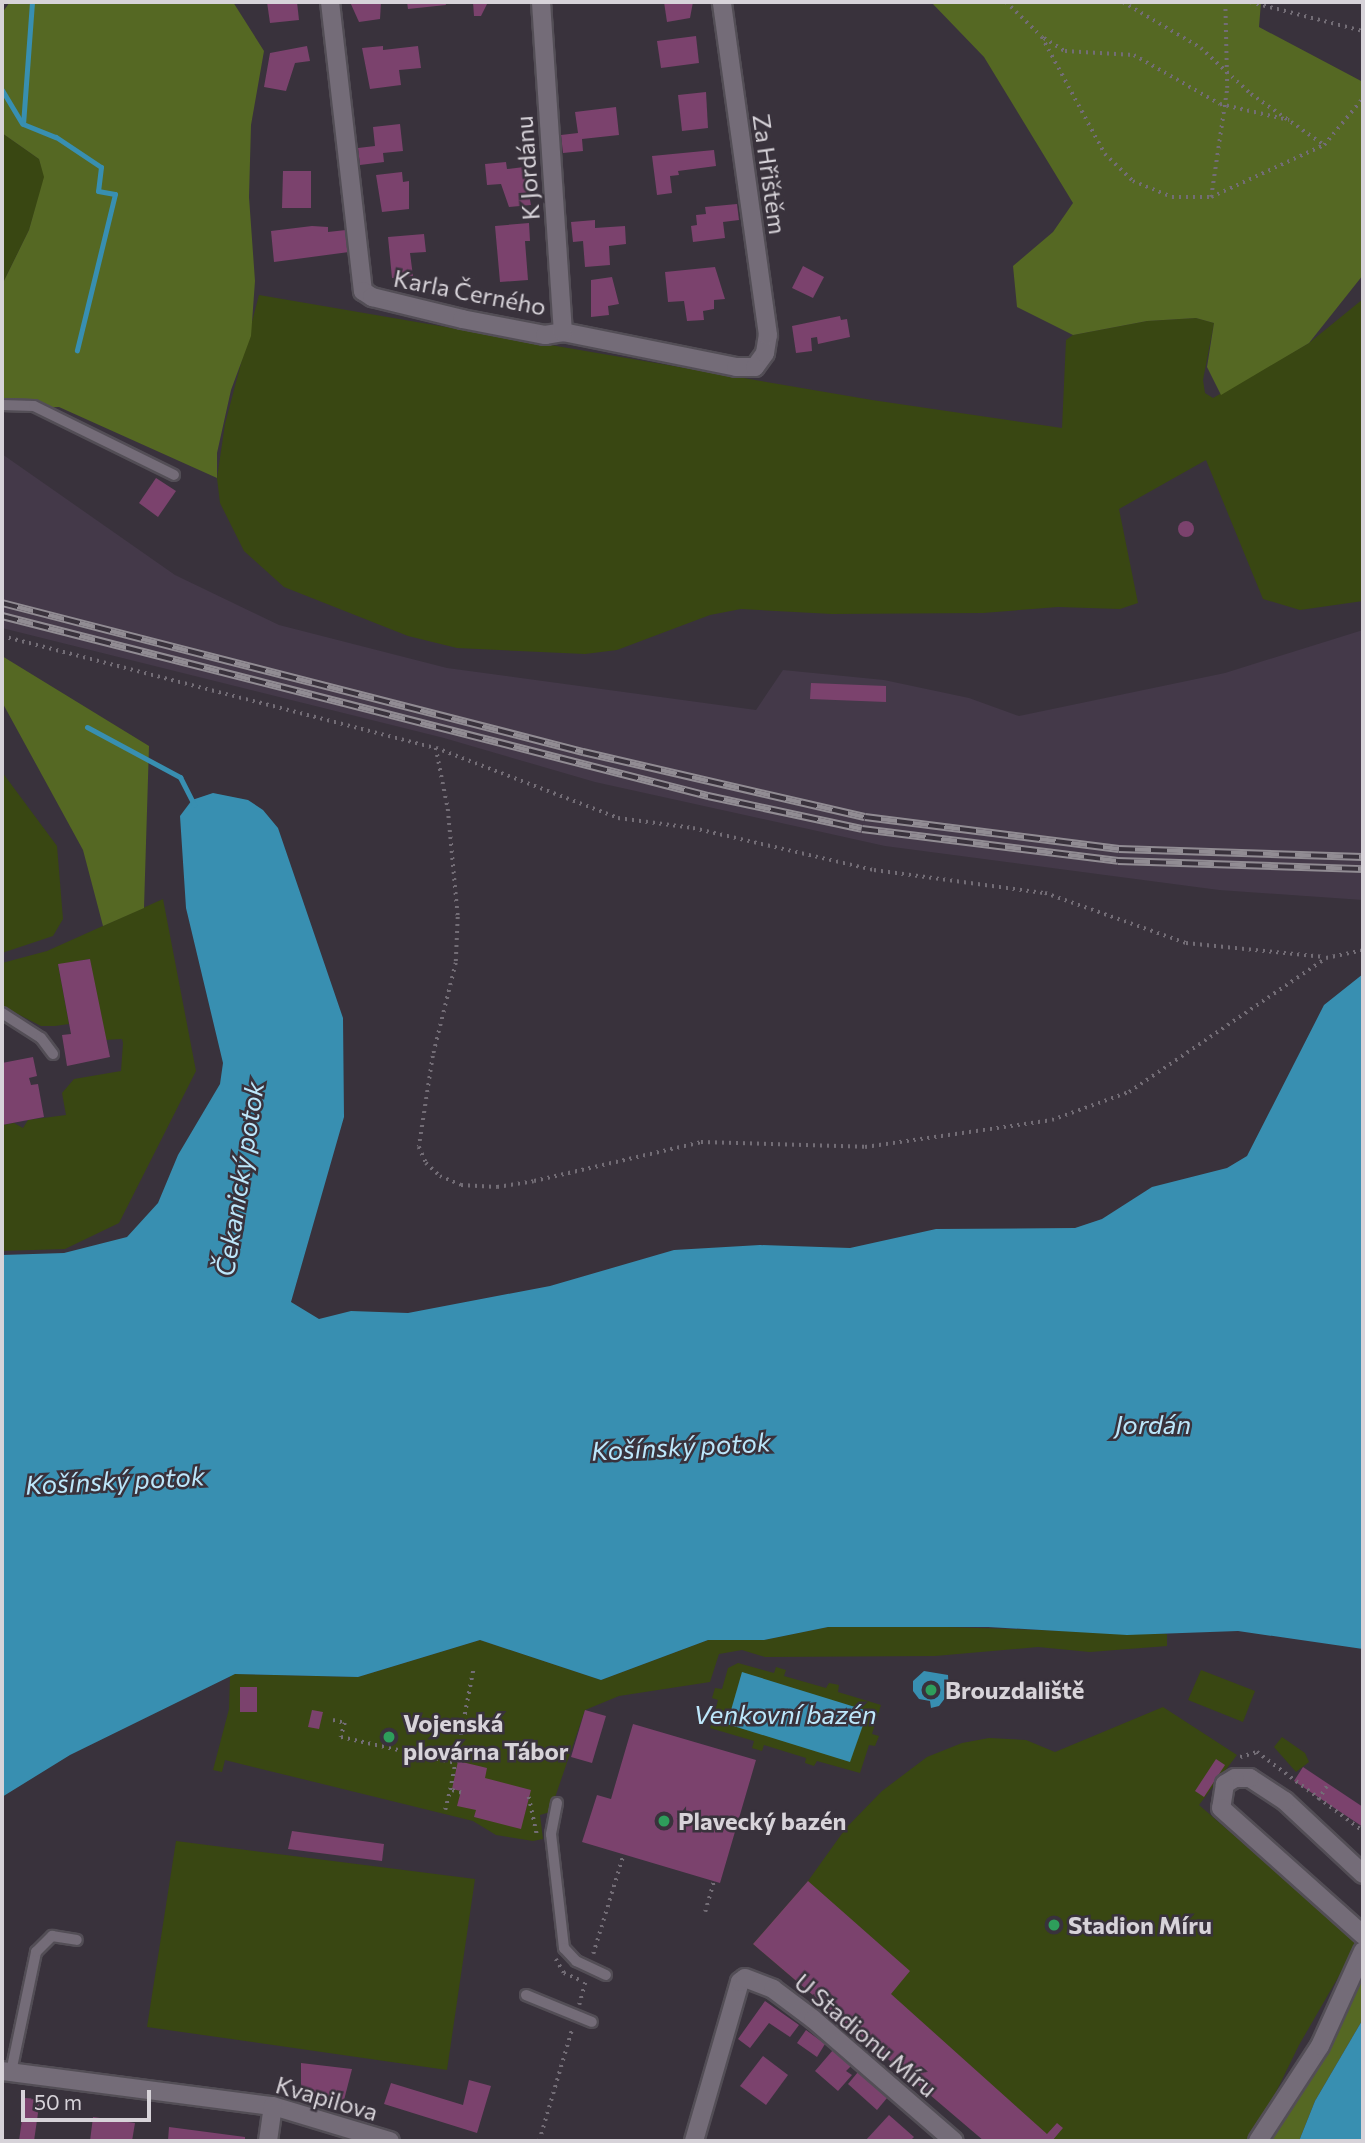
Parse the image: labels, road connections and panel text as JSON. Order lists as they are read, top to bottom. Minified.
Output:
{"streets":{"street":["K Jordánu","Za Hřištěm","Karla Černého","U Stadionu Míru","Kvapilova"]},"crossings":[["K Jordánu","Karla Černého"],["Za Hřištěm","Karla Černého"]],"water":["Čekanický potok","Jordán","Košínský potok","Venkovní bazén"],"places":["Brouzdaliště","Vojenská plovárna Tábor","Plavecký bazén","Stadion Míru"],"scale_bar":"50 m"}
